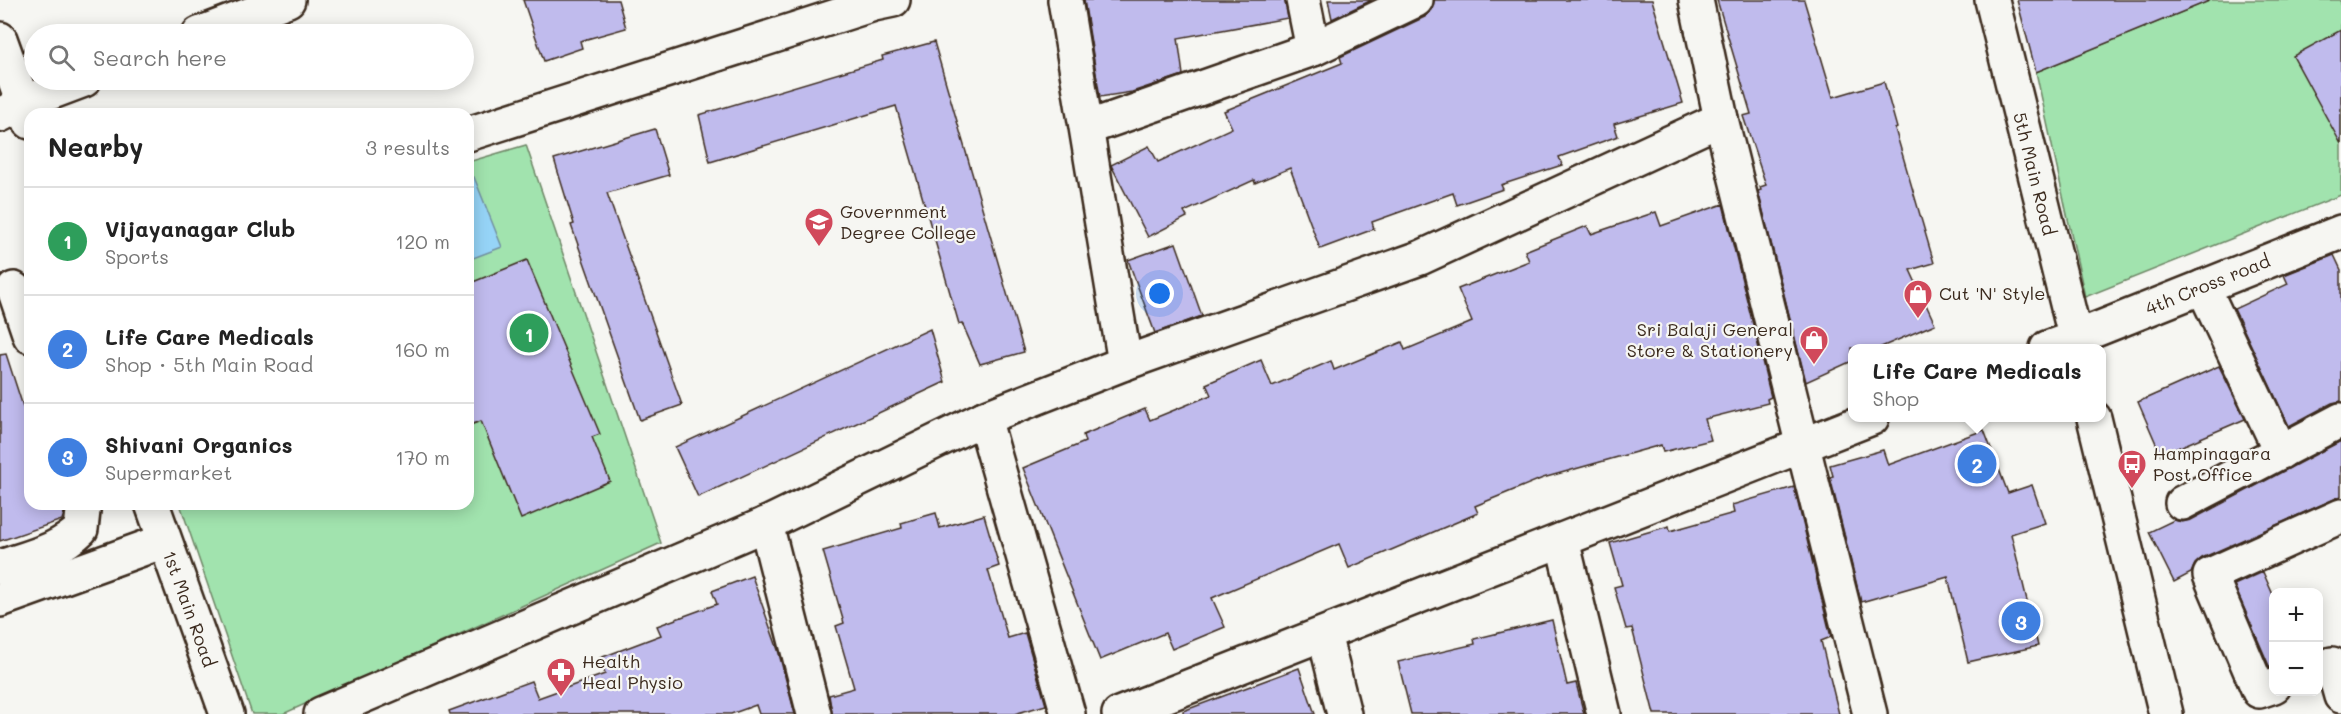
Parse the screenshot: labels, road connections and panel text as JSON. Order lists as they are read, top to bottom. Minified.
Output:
{"streets":{"street":["5th Main Road","4th Cross road","1st Main Road"]},"places":{"school or university":["Government Degree College"],"shop":["Cut 'N' Style","Sri Balaji General Store & Stationery"],"bus stop":["Hampinagara Post Office"],"pharmacy":["Health Heal Physio"]},"page":{"search":"Search here","heading":["Nearby","3 results"],"list":[{"mark":"1","name":"Vijayanagar Club","note":"Sports","value":"120 m"},{"mark":"2","name":"Life Care Medicals","note":"Shop · 5th Main Road","value":"160 m"},{"mark":"3","name":"Shivani Organics","note":"Supermarket","value":"170 m"}],"pins":["1","2","3"],"popup":["Life Care Medicals","Shop"],"map_buttons":["+","−"]}}
